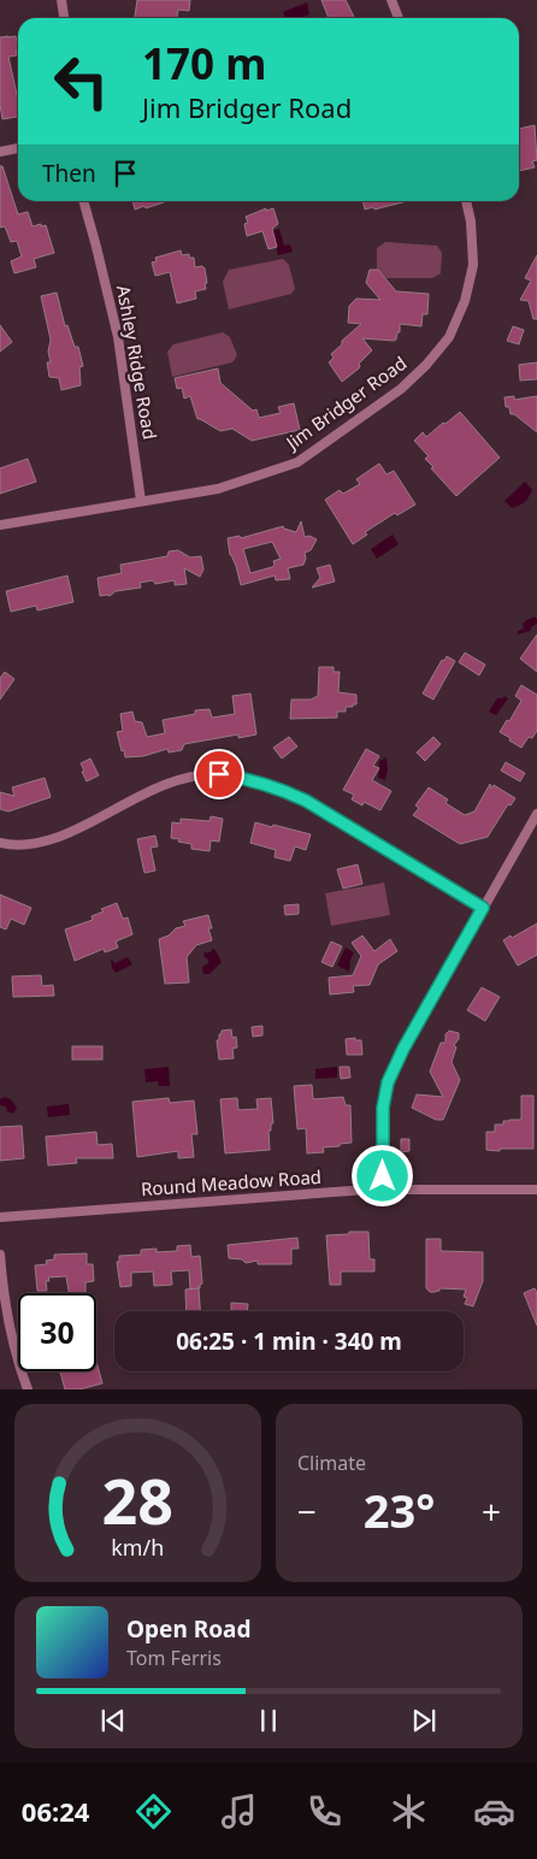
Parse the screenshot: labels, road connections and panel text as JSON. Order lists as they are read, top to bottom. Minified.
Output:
{"streets":{"street":["Ashley Ridge Road","Jim Bridger Road","Round Meadow Road"]},"crossings":[["Ashley Ridge Road","Jim Bridger Road"]],"page":{"turn":["170 m","Jim Bridger Road"],"then":"Then","limit":"30","trip":"06:25 · 1 min · 340 m","tile":"Climate","heat":["−","23°","+"],"song":["Open Road","Tom Ferris"],"tabs":"06:24","gauge":["28","km/h"]}}
